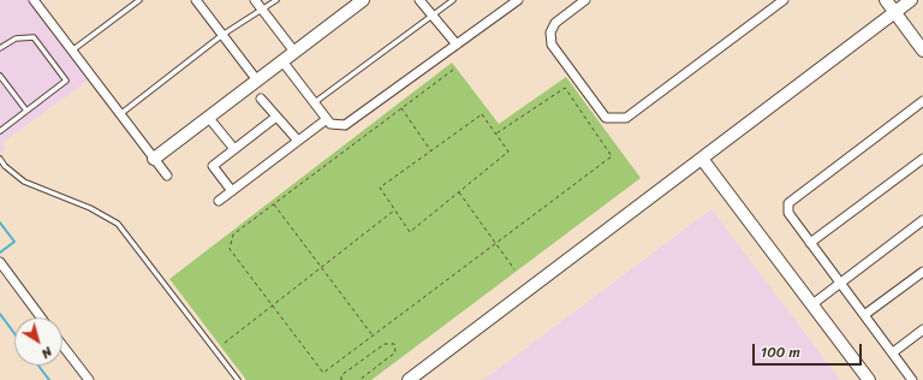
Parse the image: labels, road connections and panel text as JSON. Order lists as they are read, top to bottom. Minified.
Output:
{"scale_bar":"100 m","north":"bottom right"}
